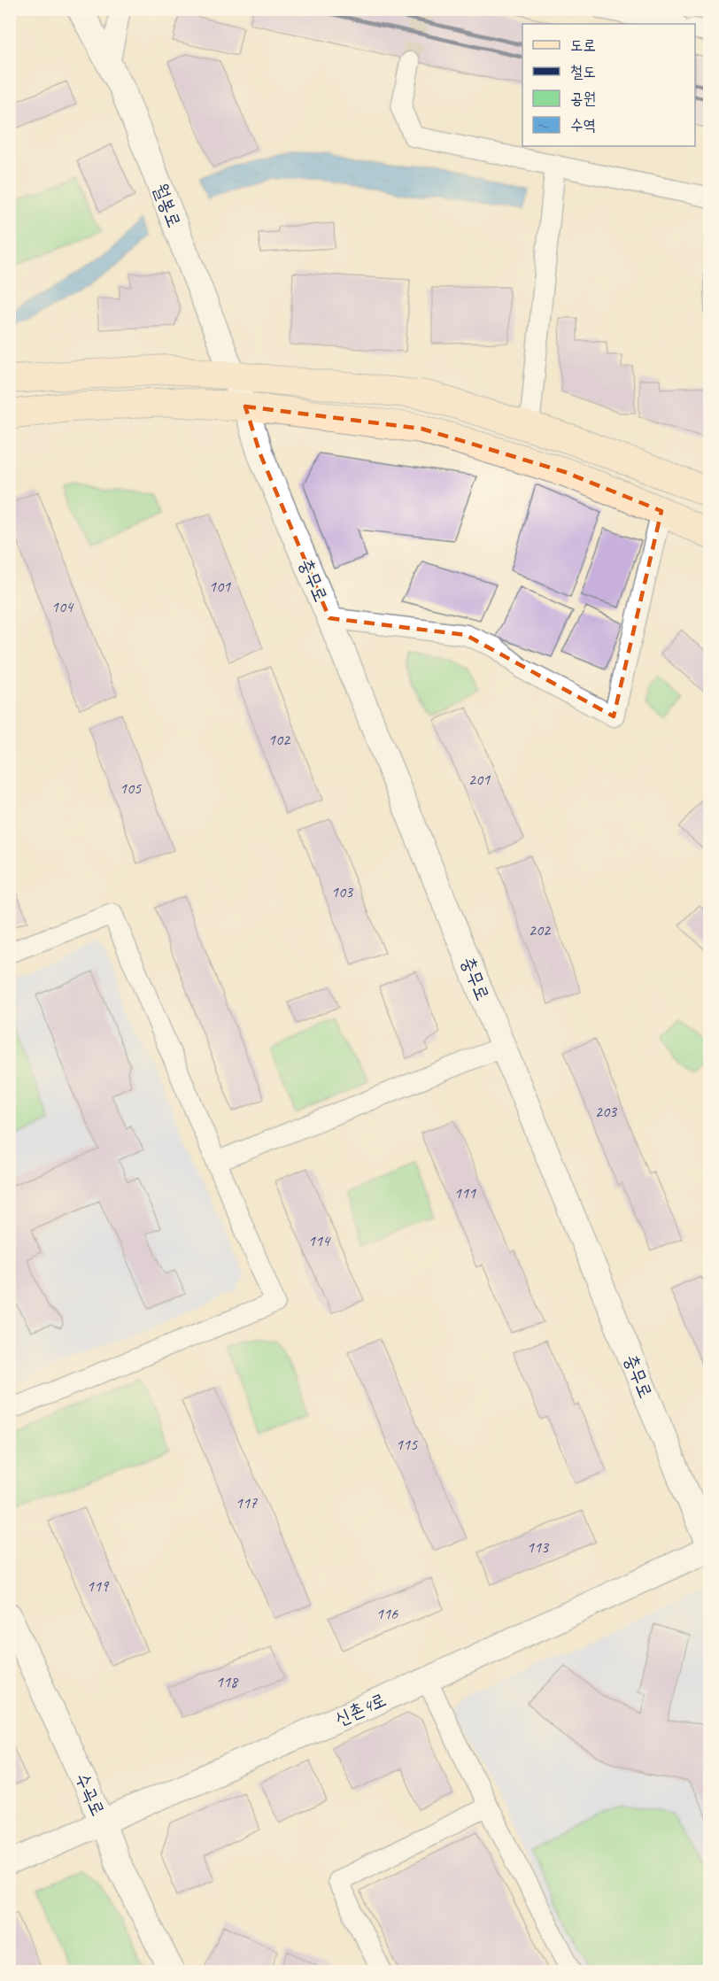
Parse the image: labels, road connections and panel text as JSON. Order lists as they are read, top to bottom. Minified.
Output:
{"streets":{"street":["월봉로","충무로","신촌4로","수곡로"]},"crossings":[["월봉로","충무로"],["충무로","신촌4로"],["신촌4로","수곡로"]],"house_numbers":["101","104","102","201","105","103","202","203","111","114","115","117","113","119","116","118"],"legend":["도로","철도","공원","수역"]}
